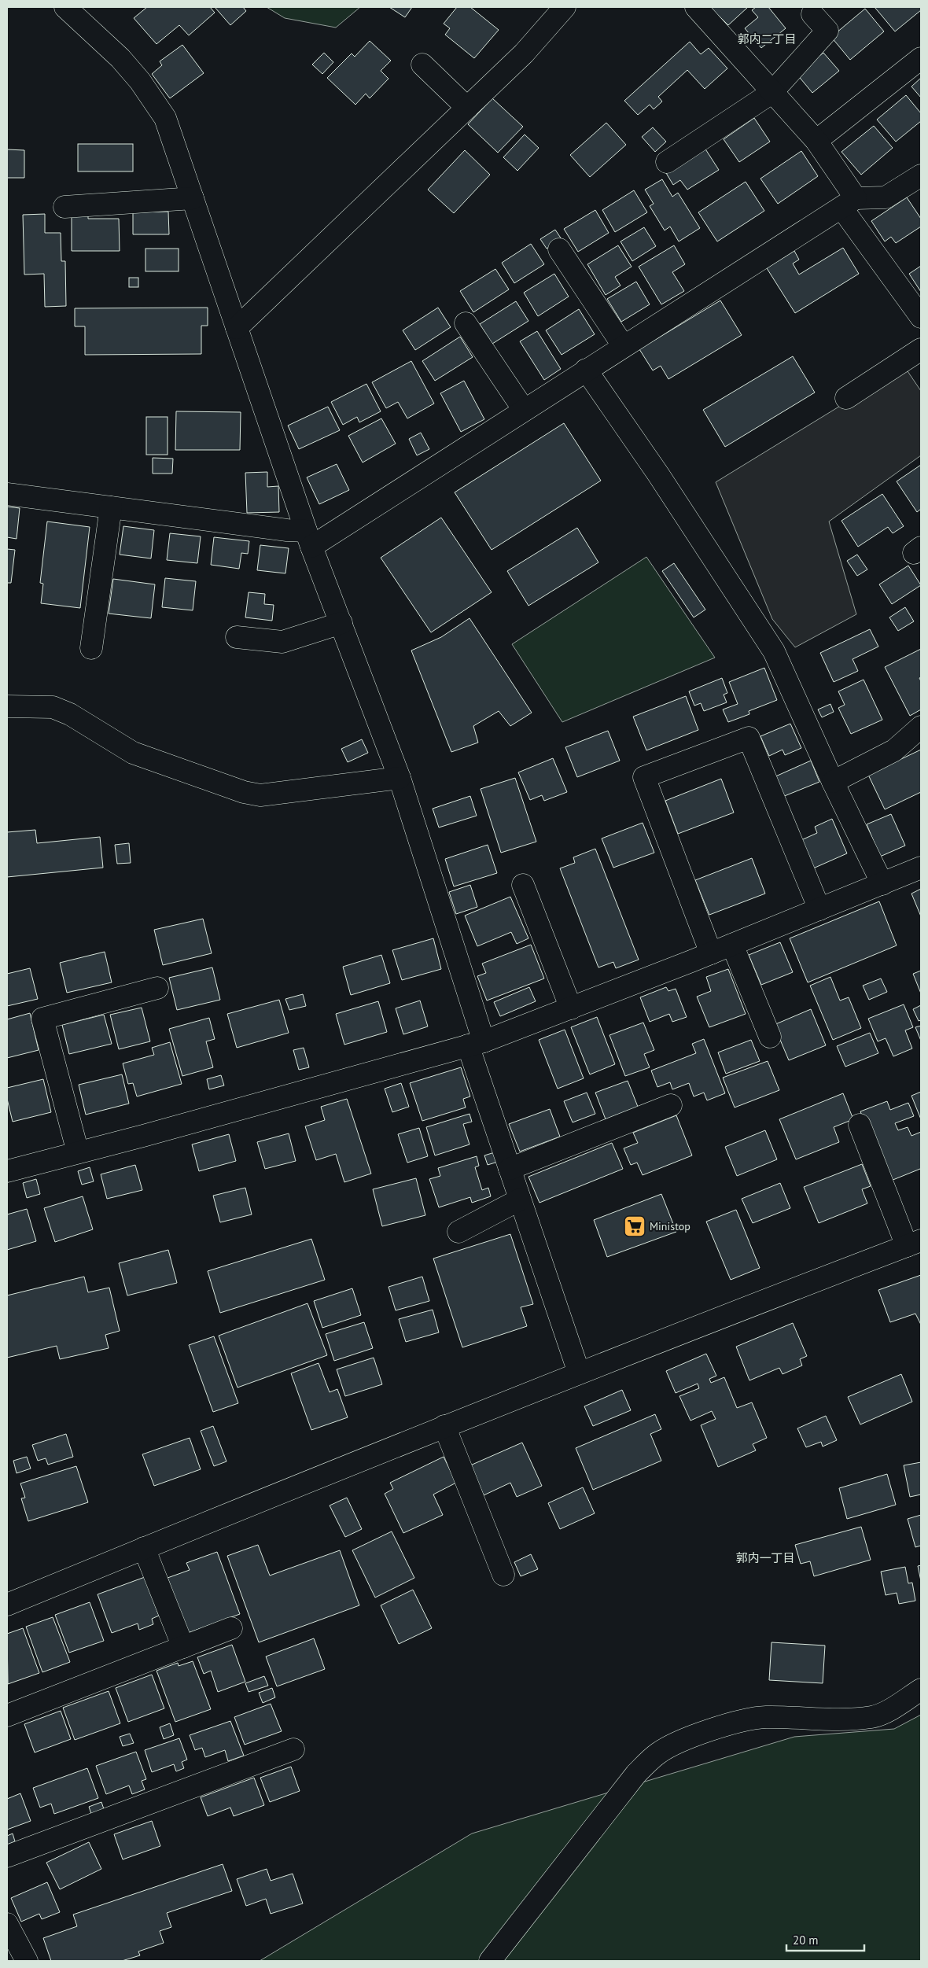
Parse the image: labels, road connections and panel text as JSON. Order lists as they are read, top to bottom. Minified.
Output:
{"districts":["郭内二丁目","郭内一丁目"],"places":{"supermarket":["Ministop"]},"scale_bar":"20 m"}
